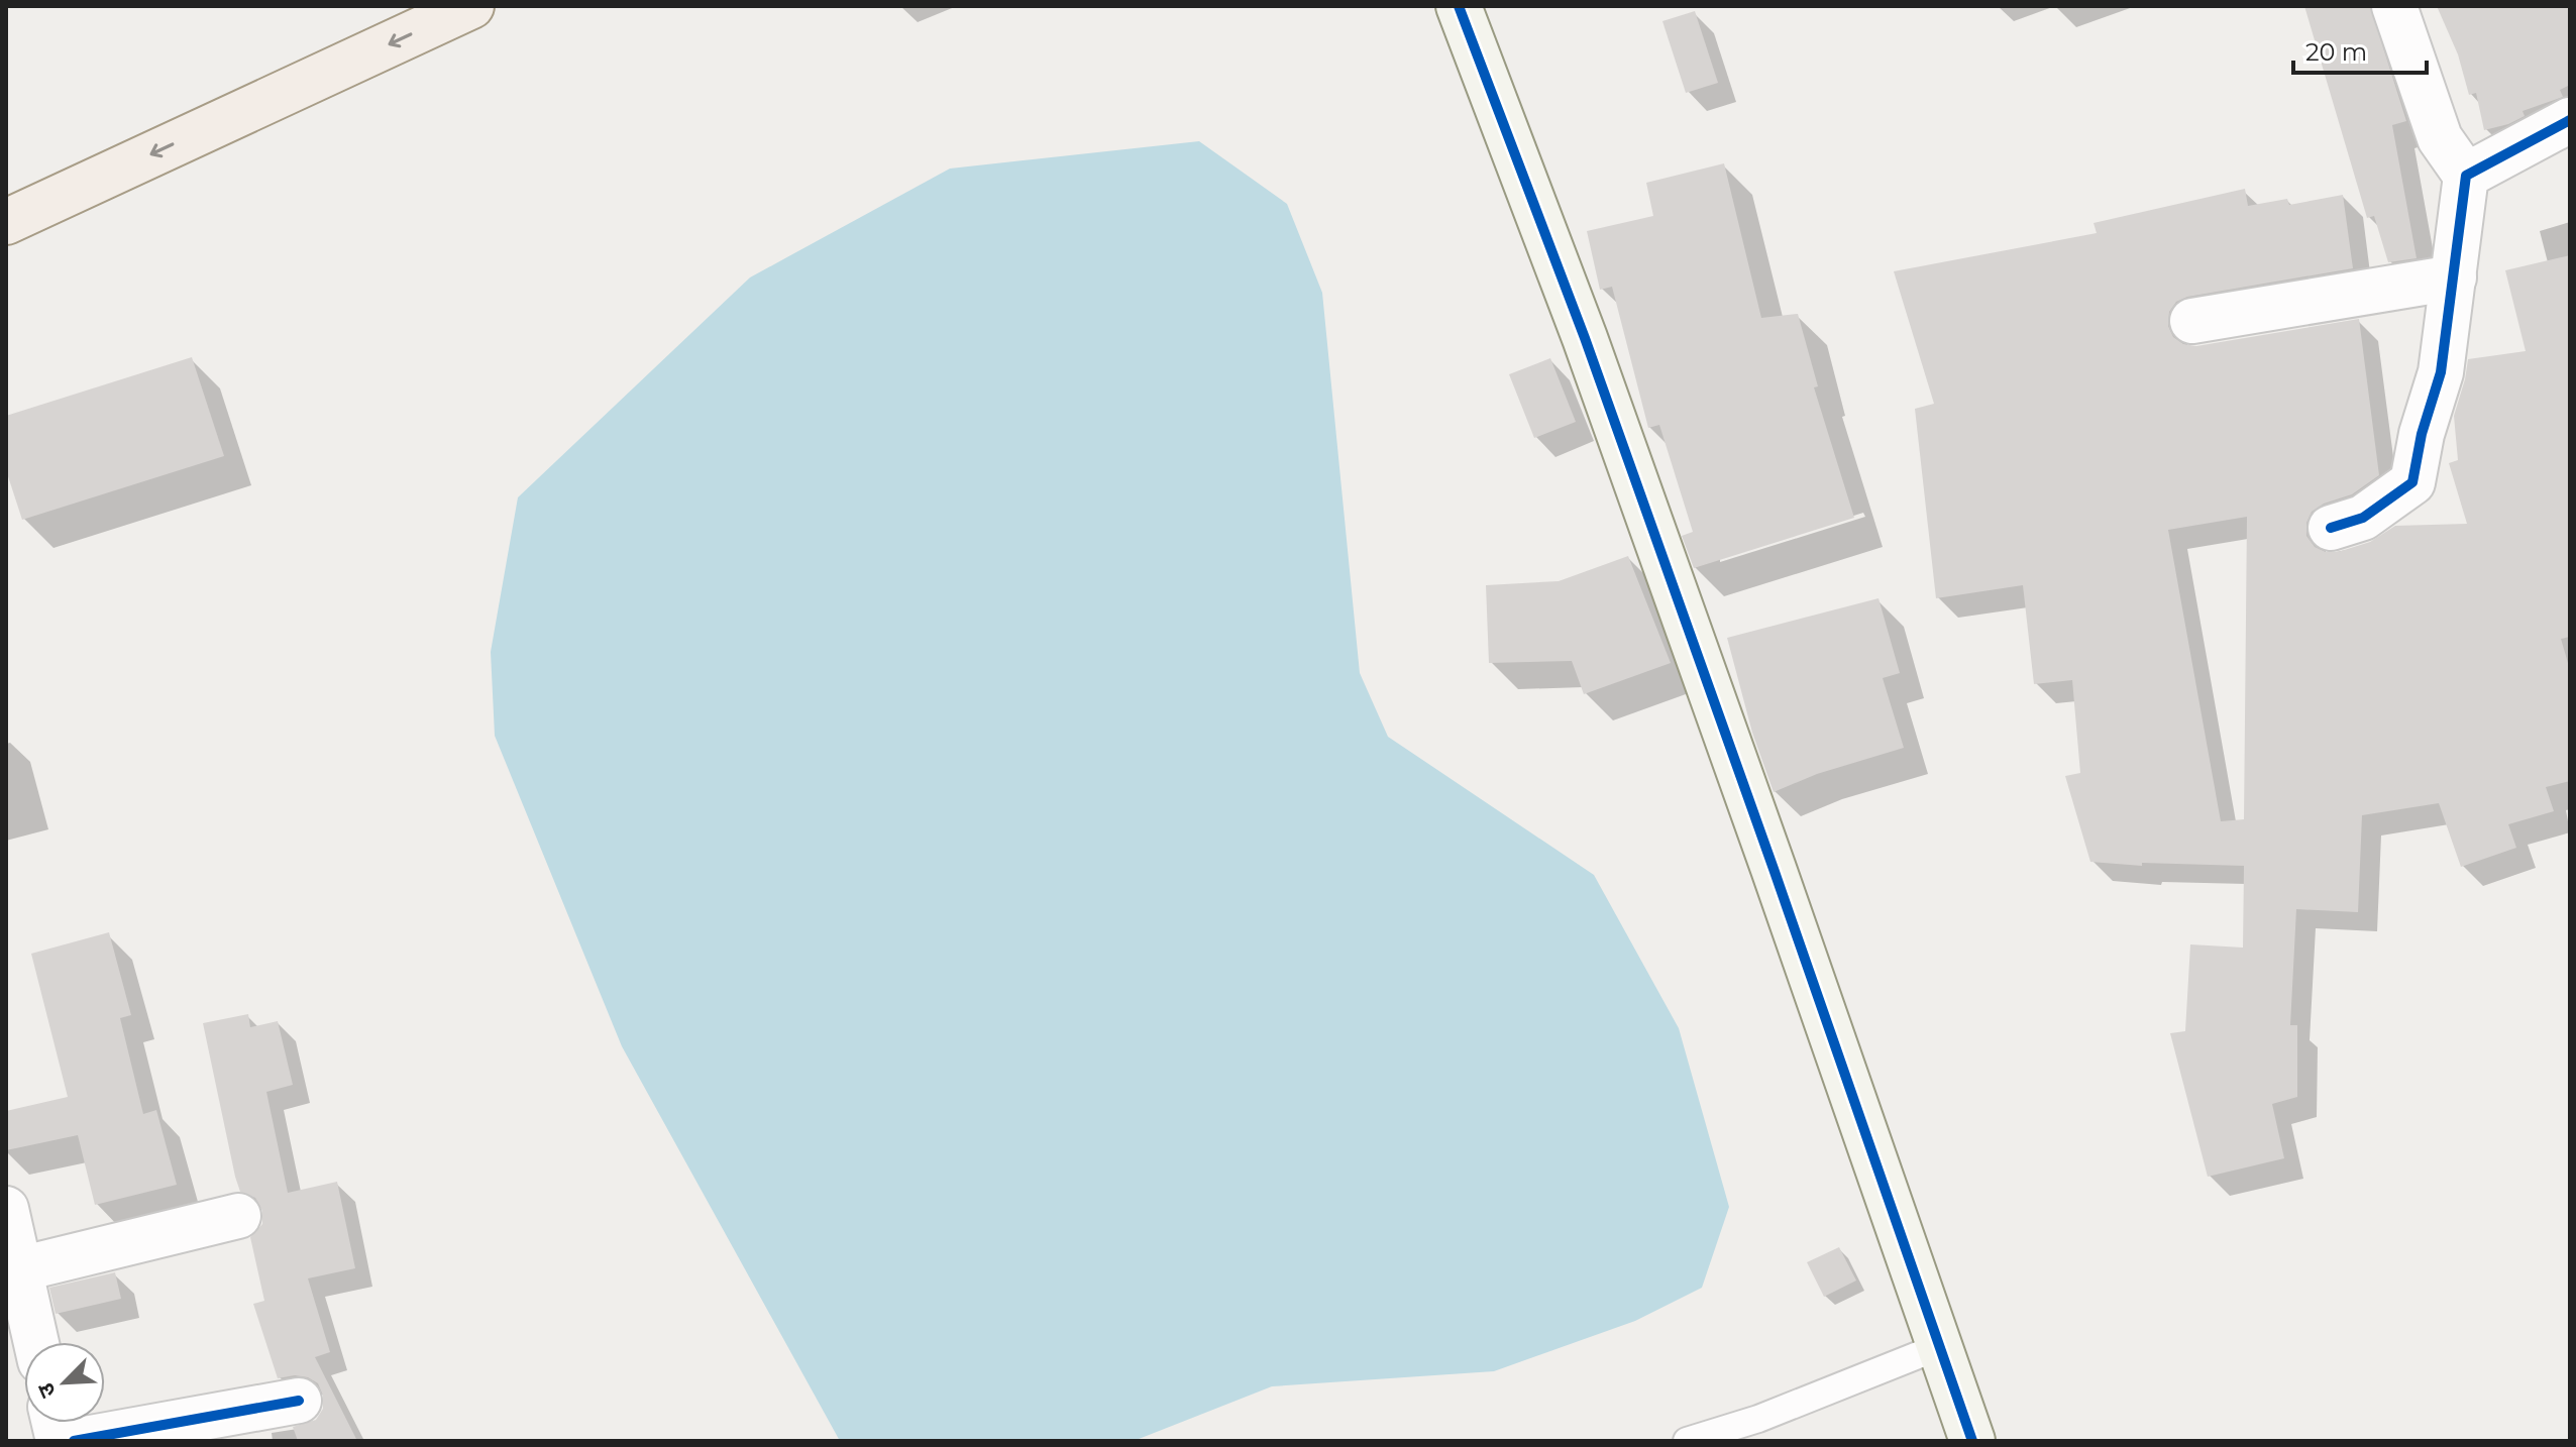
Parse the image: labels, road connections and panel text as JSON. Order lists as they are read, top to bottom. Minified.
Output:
{"scale_bar":"20 m","north":"bottom left"}
